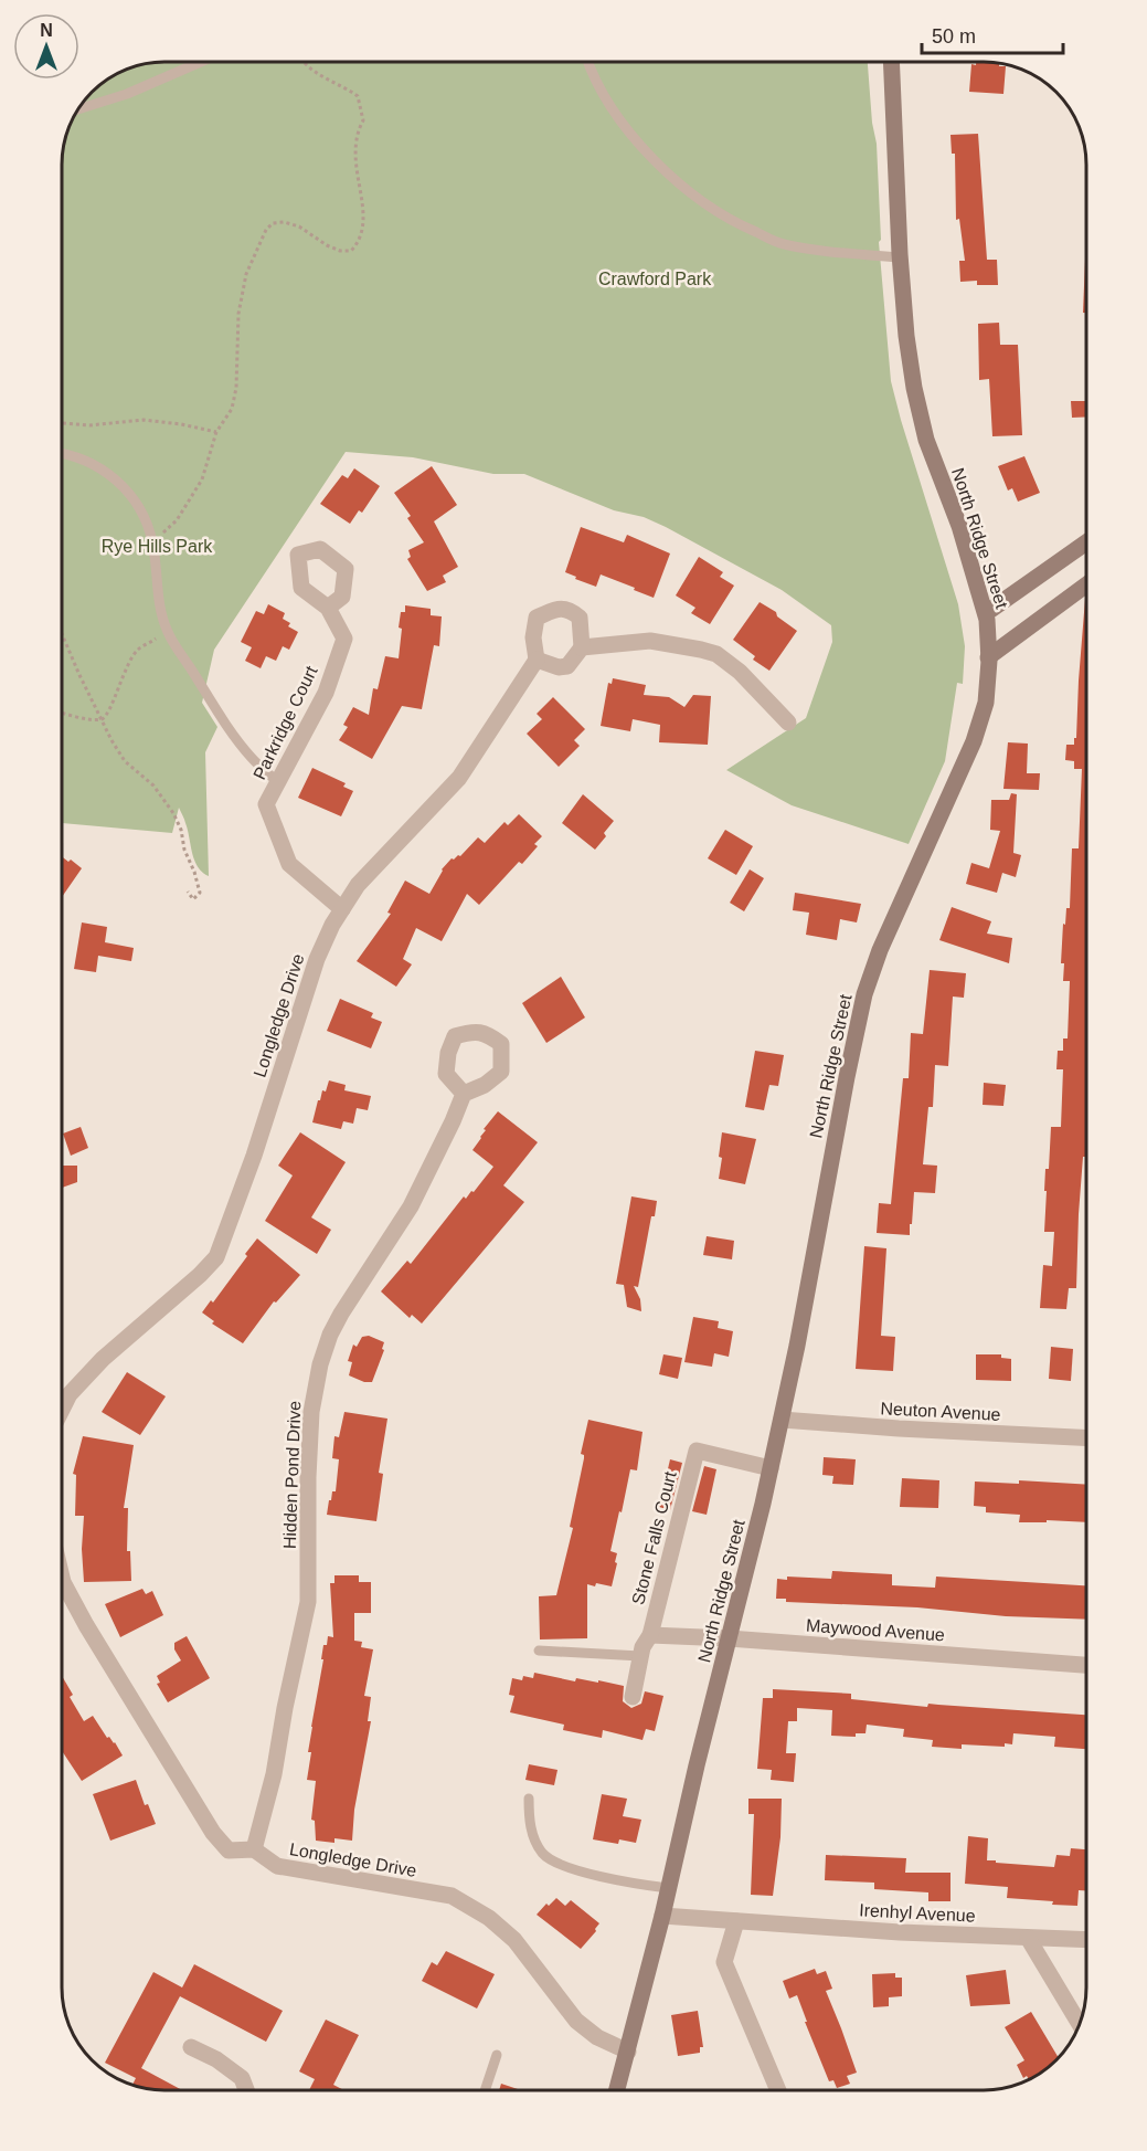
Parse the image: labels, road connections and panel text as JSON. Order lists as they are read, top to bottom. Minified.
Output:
{"streets":{"street":["North Ridge Street","Parkridge Court","Longledge Drive","Neuton Avenue","Hidden Pond Drive","Stone Falls Court","Maywood Avenue","Irenhyl Avenue"]},"crossings":[["North Ridge Street","Longledge Drive"],["North Ridge Street","Neuton Avenue"],["North Ridge Street","Stone Falls Court"],["North Ridge Street","Maywood Avenue"],["North Ridge Street","Irenhyl Avenue"],["Parkridge Court","Longledge Drive"],["Longledge Drive","Hidden Pond Drive"],["Stone Falls Court","Maywood Avenue"]],"parks":["Crawford Park","Rye Hills Park"],"scale_bar":"50 m","north":"top"}
